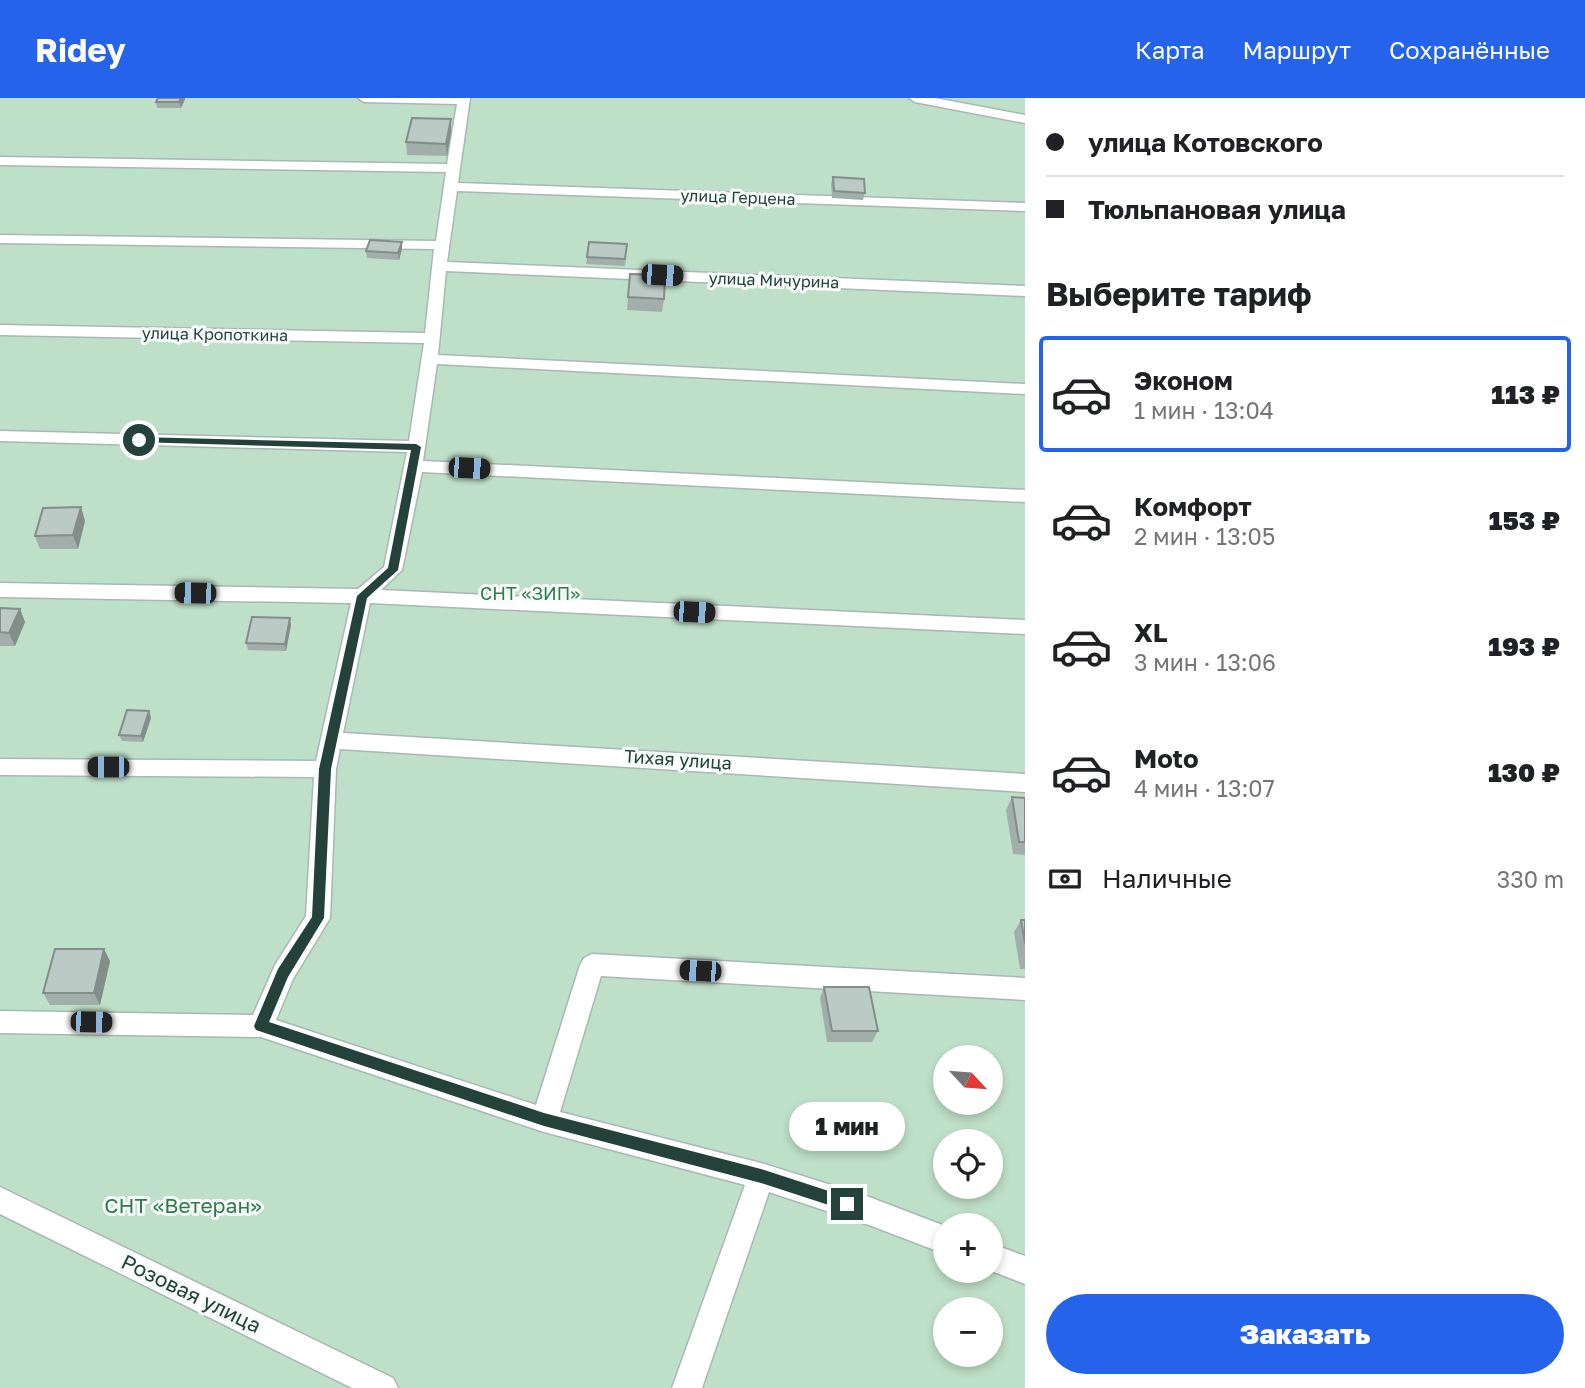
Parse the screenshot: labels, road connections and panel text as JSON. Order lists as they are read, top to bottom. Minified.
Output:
{"streets":{"street":["улица Герцена","улица Мичурина","улица Кропоткина","Тихая улица","Розовая улица"]},"parks":["СНТ «ЗИП»","СНТ «Ветеран»"],"north":"bottom right","page":{"header":"Ridey","nav":["Карта","Маршрут","Сохранённые"],"banner":["улица Котовского","Тюльпановая улица"],"heading":"Выберите тариф","list":[{"name":"Эконом","note":"1 мин · 13:04","value":"113 ₽"},{"name":"Комфорт","note":"2 мин · 13:05","value":"153 ₽"},{"name":"XL","note":"3 мин · 13:06","value":"193 ₽"},{"name":"Moto","note":"4 мин · 13:07","value":"130 ₽"}],"pay":["Наличные","330 m"],"map_buttons":["+","−"],"bubble":"1 мин","buttons":"Заказать"}}
